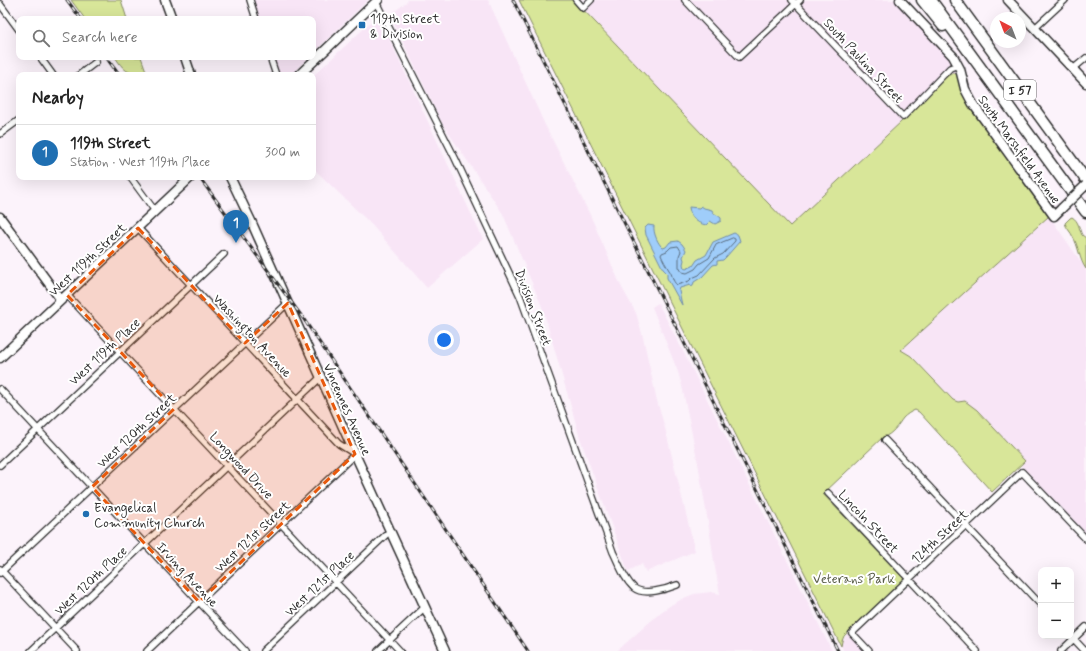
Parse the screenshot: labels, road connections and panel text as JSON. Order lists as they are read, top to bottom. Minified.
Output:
{"streets":{"highway":["I 57"],"main road":["South Marshfield Avenue","West 119th Street","Vincennes Avenue"],"street":["South Paulina Street","Division Street","Washington Avenue","West 119th Place","West 120th Street","Longwood Drive","Lincoln Street","West 121st Street","124th Street","Irving Avenue","West 120th Place","West 121st Place"]},"crossings":[["South Paulina Street","South Marshfield Avenue"],["West 119th Street","Washington Avenue"],["West 119th Street","Longwood Drive"],["Washington Avenue","West 119th Place"],["Washington Avenue","Vincennes Avenue"],["Washington Avenue","West 120th Street"],["Washington Avenue","West 121st Street"],["Washington Avenue","West 120th Place"],["West 119th Place","Longwood Drive"],["West 119th Place","Irving Avenue"],["Vincennes Avenue","West 120th Street"],["Vincennes Avenue","West 121st Street"],["Vincennes Avenue","West 120th Place"],["Vincennes Avenue","West 121st Place"],["West 120th Street","Longwood Drive"],["West 120th Street","Irving Avenue"],["Longwood Drive","West 121st Street"],["Longwood Drive","West 120th Place"],["Longwood Drive","West 121st Place"],["Lincoln Street","124th Street"],["West 121st Street","Irving Avenue"],["Irving Avenue","West 120th Place"]],"parks":["Veterans Park"],"places":{"transit":["119th Street & Division"],"other":["Evangelical Community Church"]},"north":"top left","page":{"search":"Search here","heading":"Nearby","list":[{"mark":"1","name":"119th Street","note":"Station · West 119th Place","value":"300 m"}],"pins":"1","map_buttons":["+","−"]}}
